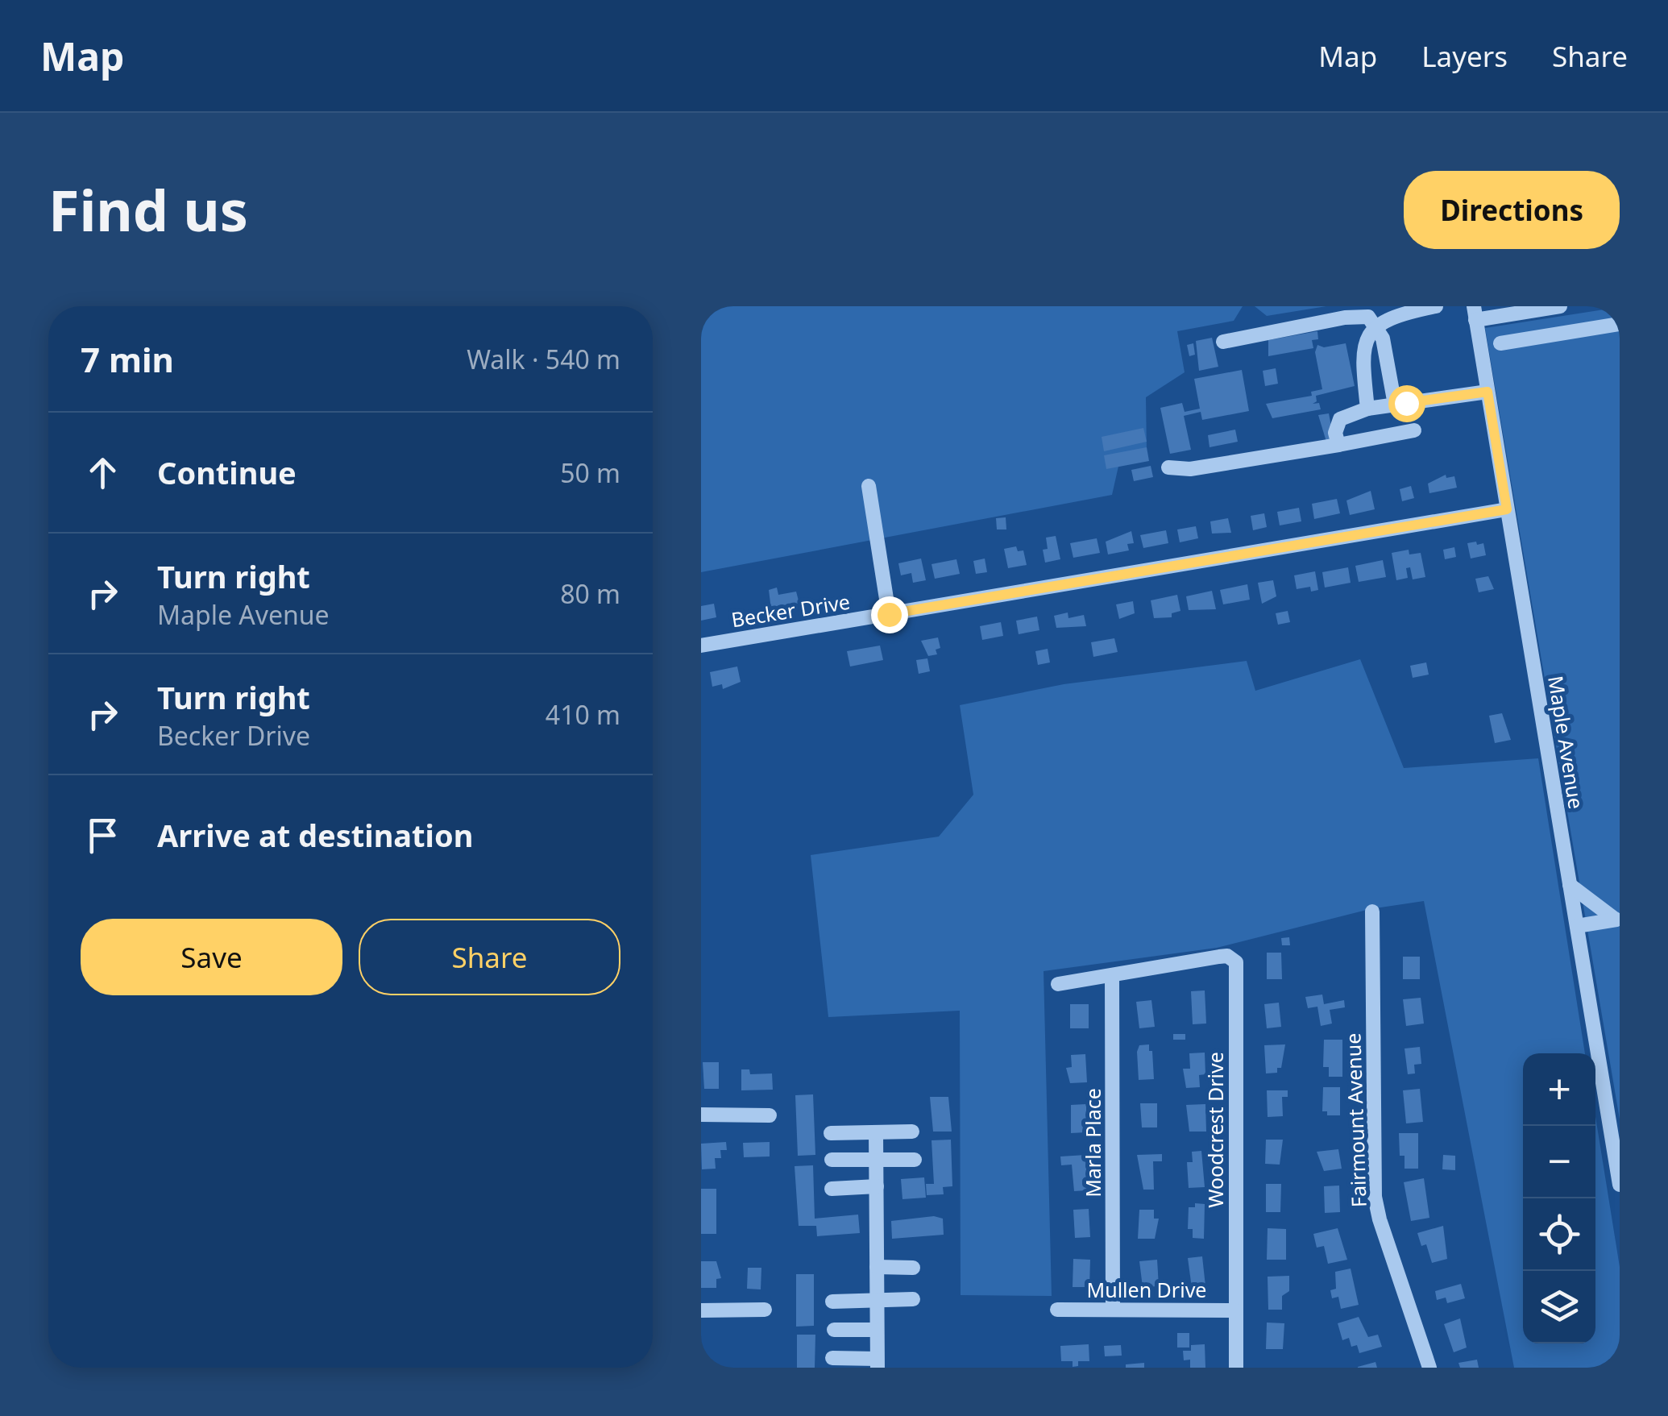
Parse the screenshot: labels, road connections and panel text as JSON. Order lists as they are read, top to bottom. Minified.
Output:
{"streets":{"street":["Becker Drive","Maple Avenue","Fairmount Avenue","Woodcrest Drive","Marla Place","Mullen Drive"]},"crossings":[["Becker Drive","Maple Avenue"],["Woodcrest Drive","Marla Place"],["Woodcrest Drive","Mullen Drive"],["Marla Place","Mullen Drive"]],"page":{"header":"Map","nav":["Map","Layers","Share"],"title":"Find us","buttons":["Directions",["Save","Share"]],"heading":["7 min","Walk · 540 m"],"list":[["Continue","50 m"],["Turn right","Maple Avenue","80 m"],["Turn right","Becker Drive","410 m"],"Arrive at destination"],"map_buttons":["+","−"]}}
